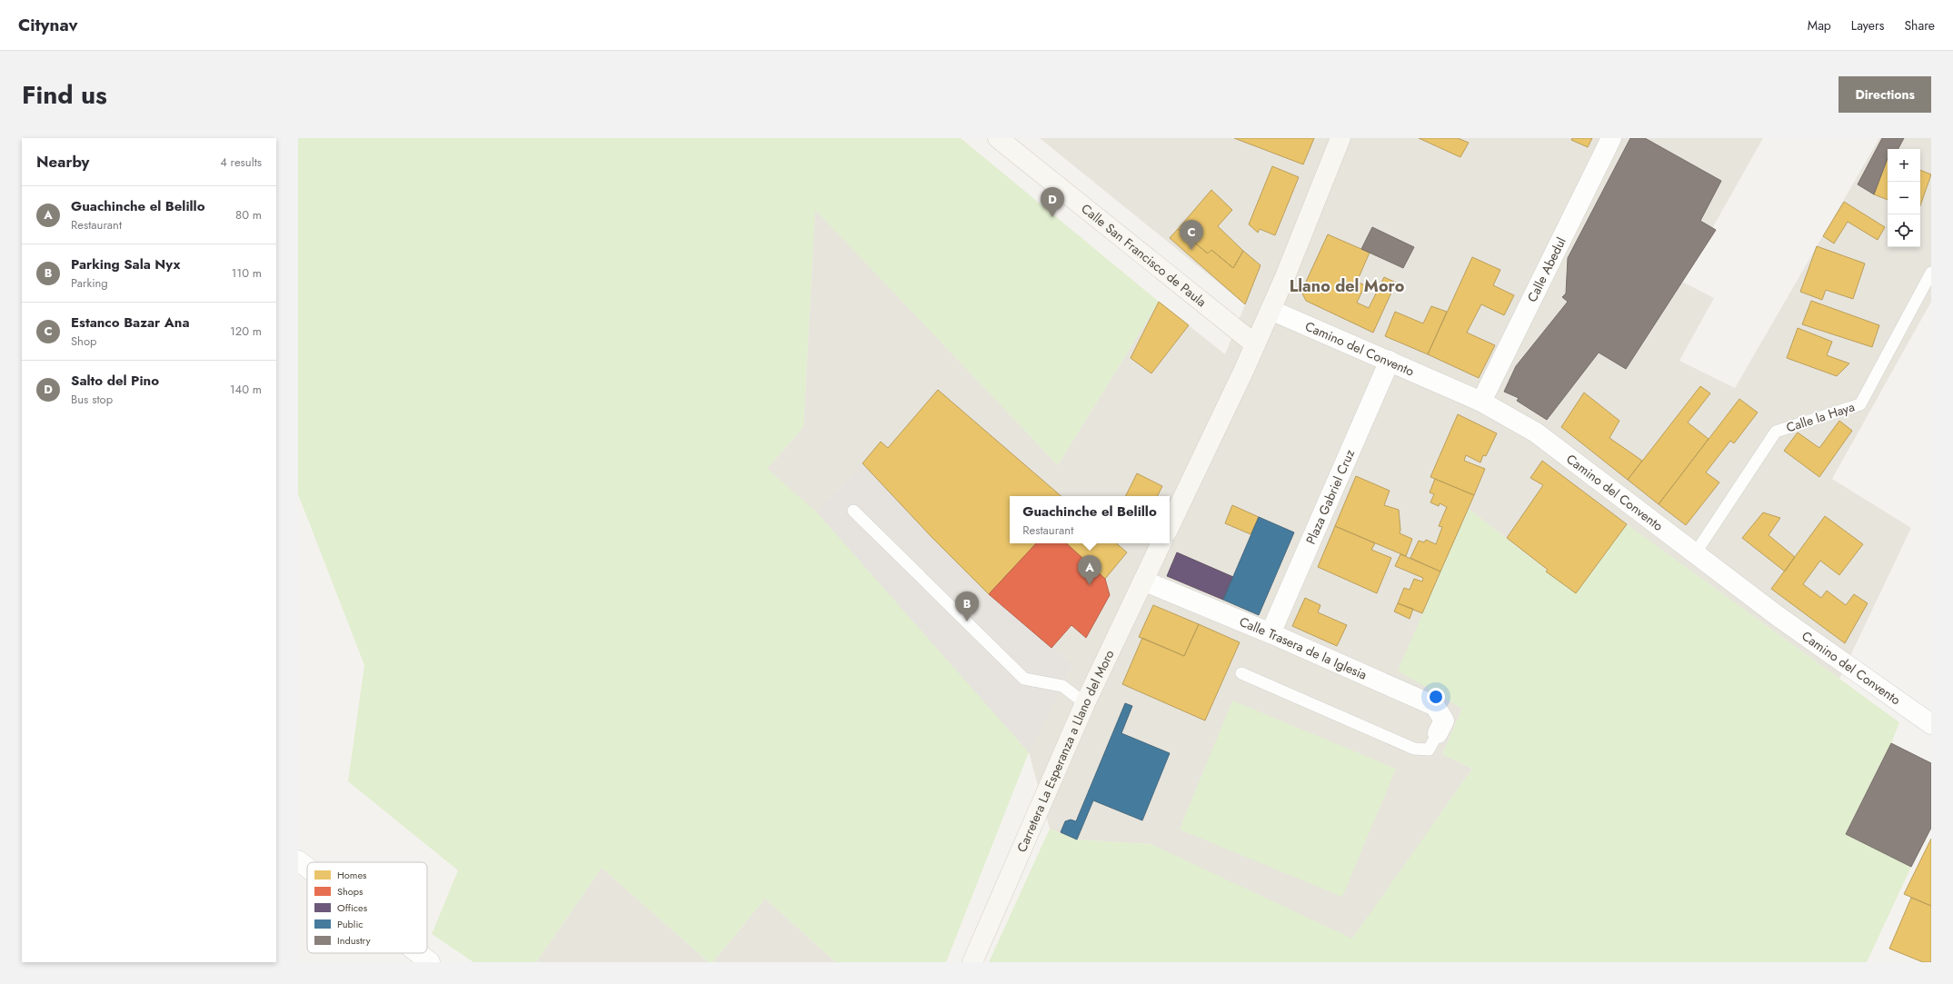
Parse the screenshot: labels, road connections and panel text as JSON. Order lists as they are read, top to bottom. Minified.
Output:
{"streets":{"main road":["Calle San Francisco de Paula","Carretera La Esperanza a Llano del Moro"],"street":["Calle Abedul","Camino del Convento","Plaza Gabriel Cruz","Calle Trasera de la Iglesia"],"lane":["Calle la Haya"]},"crossings":[["Calle Abedul","Camino del Convento"],["Camino del Convento","Calle la Haya"],["Camino del Convento","Plaza Gabriel Cruz"],["Plaza Gabriel Cruz","Calle Trasera de la Iglesia"],["Calle Trasera de la Iglesia","Carretera La Esperanza a Llano del Moro"]],"districts":["Llano del Moro"],"legend":["Homes","Shops","Offices","Public","Industry"],"page":{"header":"Citynav","nav":["Map","Layers","Share"],"title":"Find us","buttons":"Directions","heading":["Nearby","4 results"],"map_buttons":["+","−"],"list":[{"mark":"A","name":"Guachinche el Belillo","note":"Restaurant","value":"80 m"},{"mark":"B","name":"Parking Sala Nyx","note":"Parking","value":"110 m"},{"mark":"C","name":"Estanco Bazar Ana","note":"Shop","value":"120 m"},{"mark":"D","name":"Salto del Pino","note":"Bus stop","value":"140 m"}],"pins":["D","C","A","B"],"popup":["Guachinche el Belillo","Restaurant"]}}
